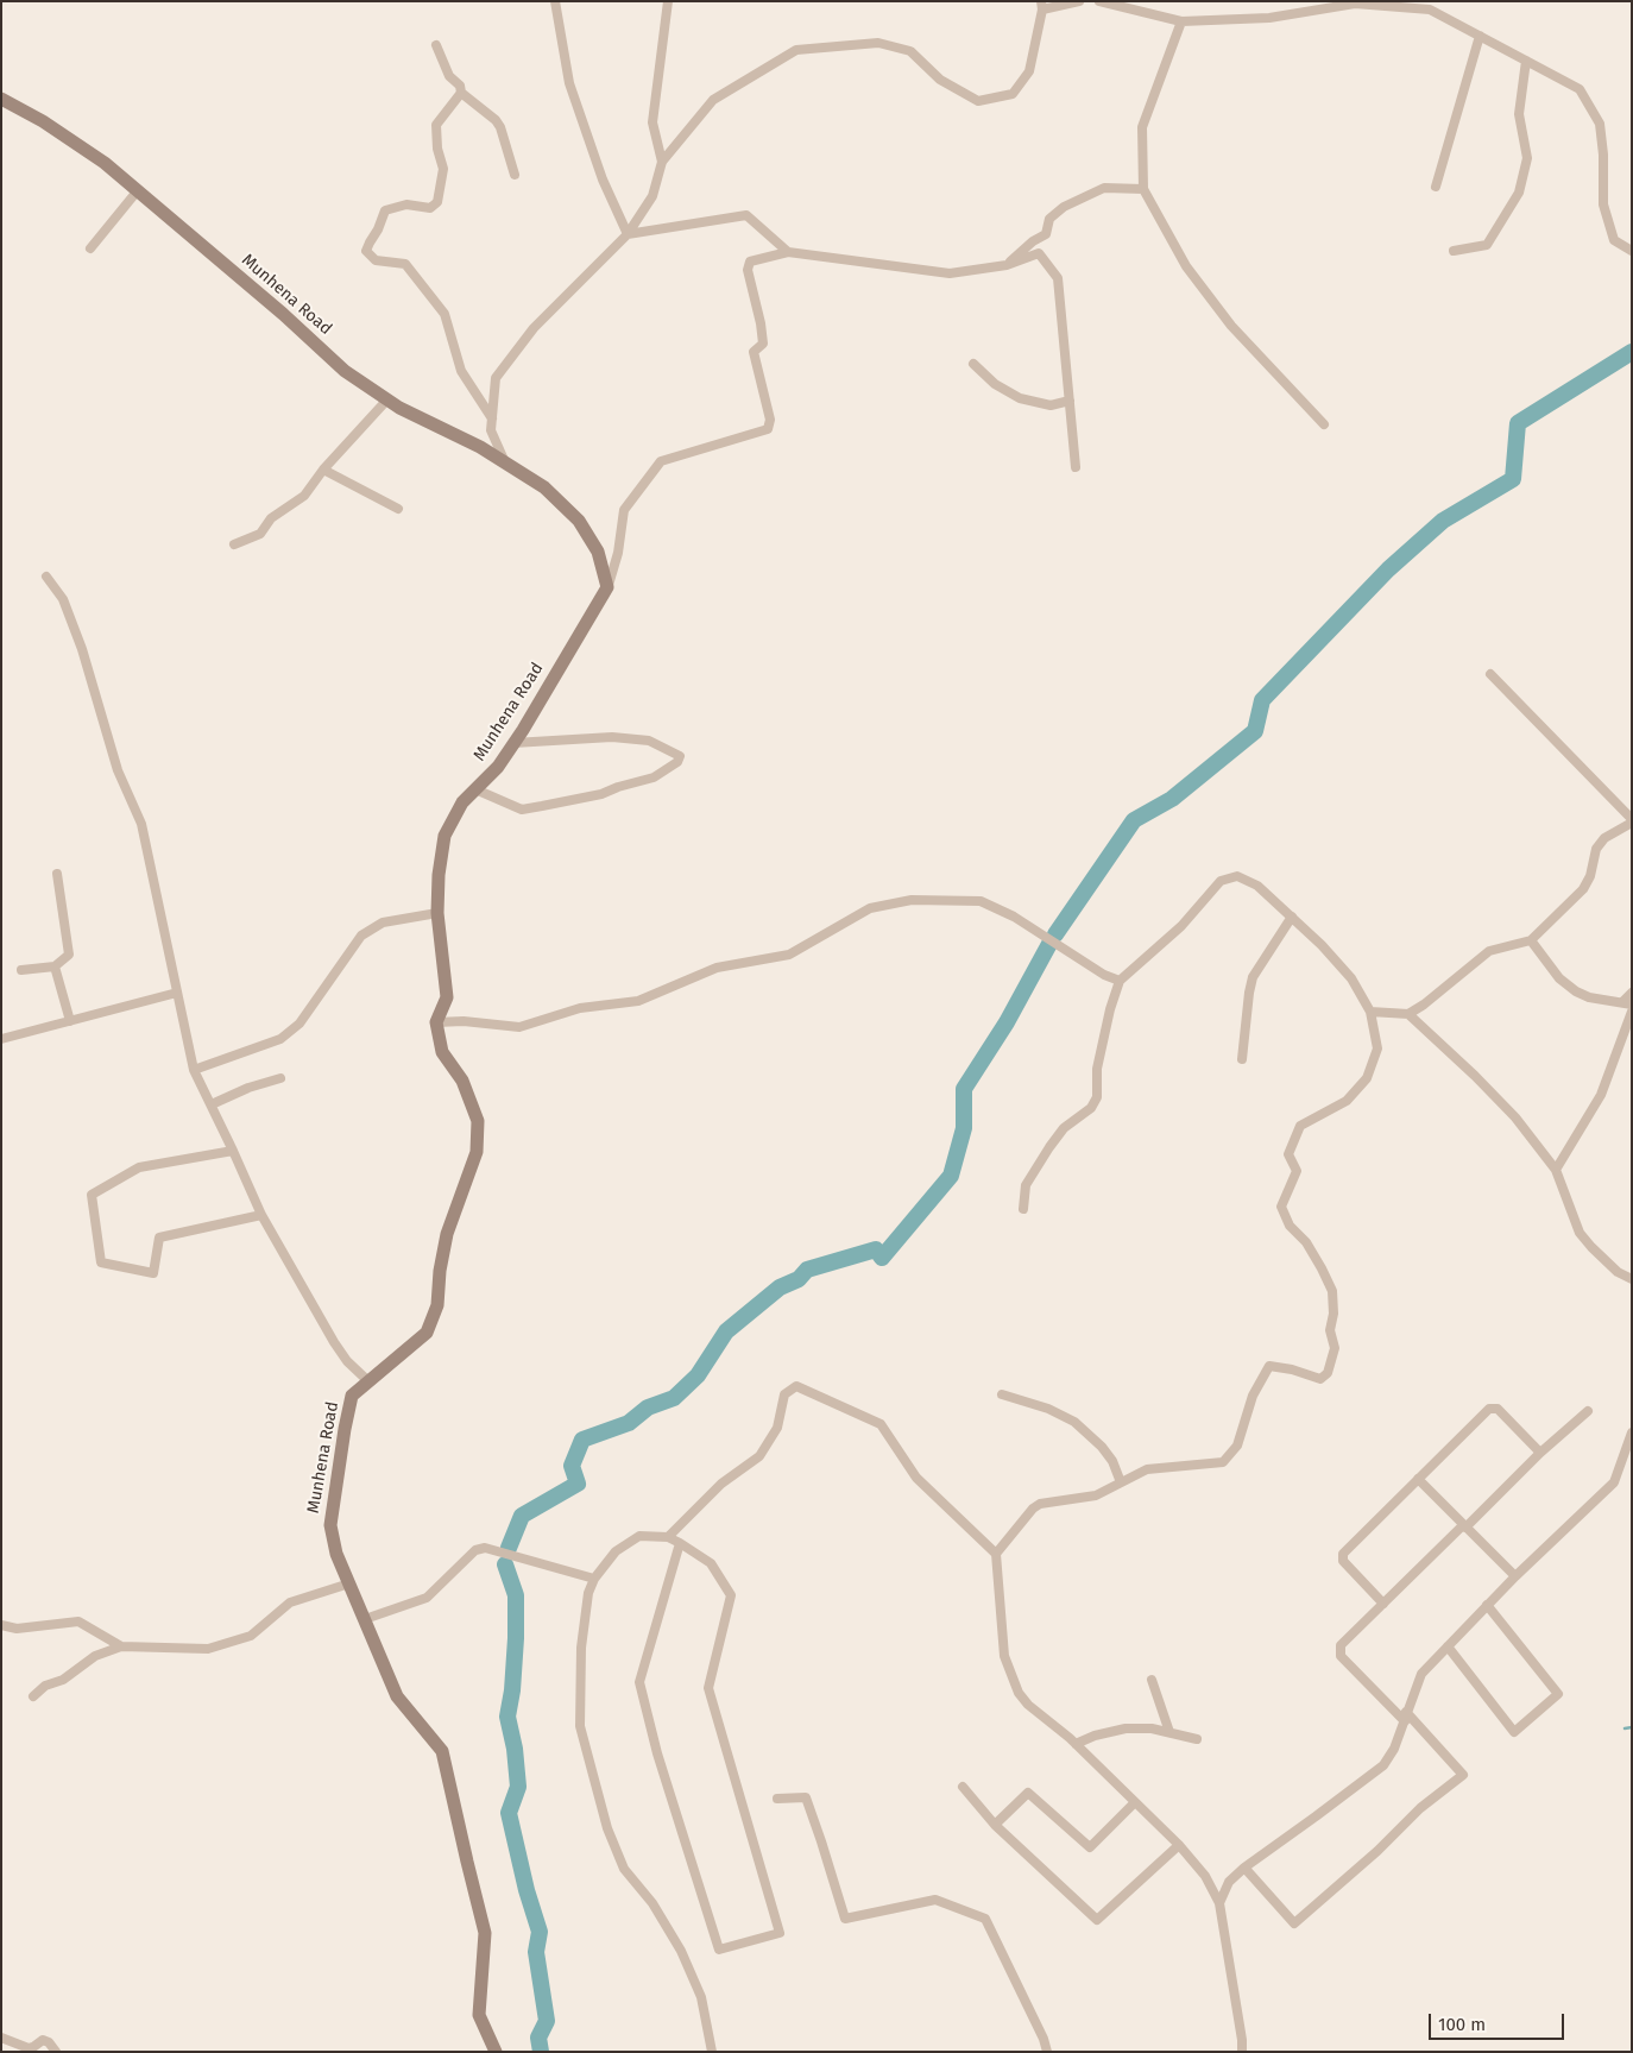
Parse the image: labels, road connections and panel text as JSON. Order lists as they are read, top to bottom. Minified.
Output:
{"streets":{"street":["Munhena Road"]},"scale_bar":"100 m"}
